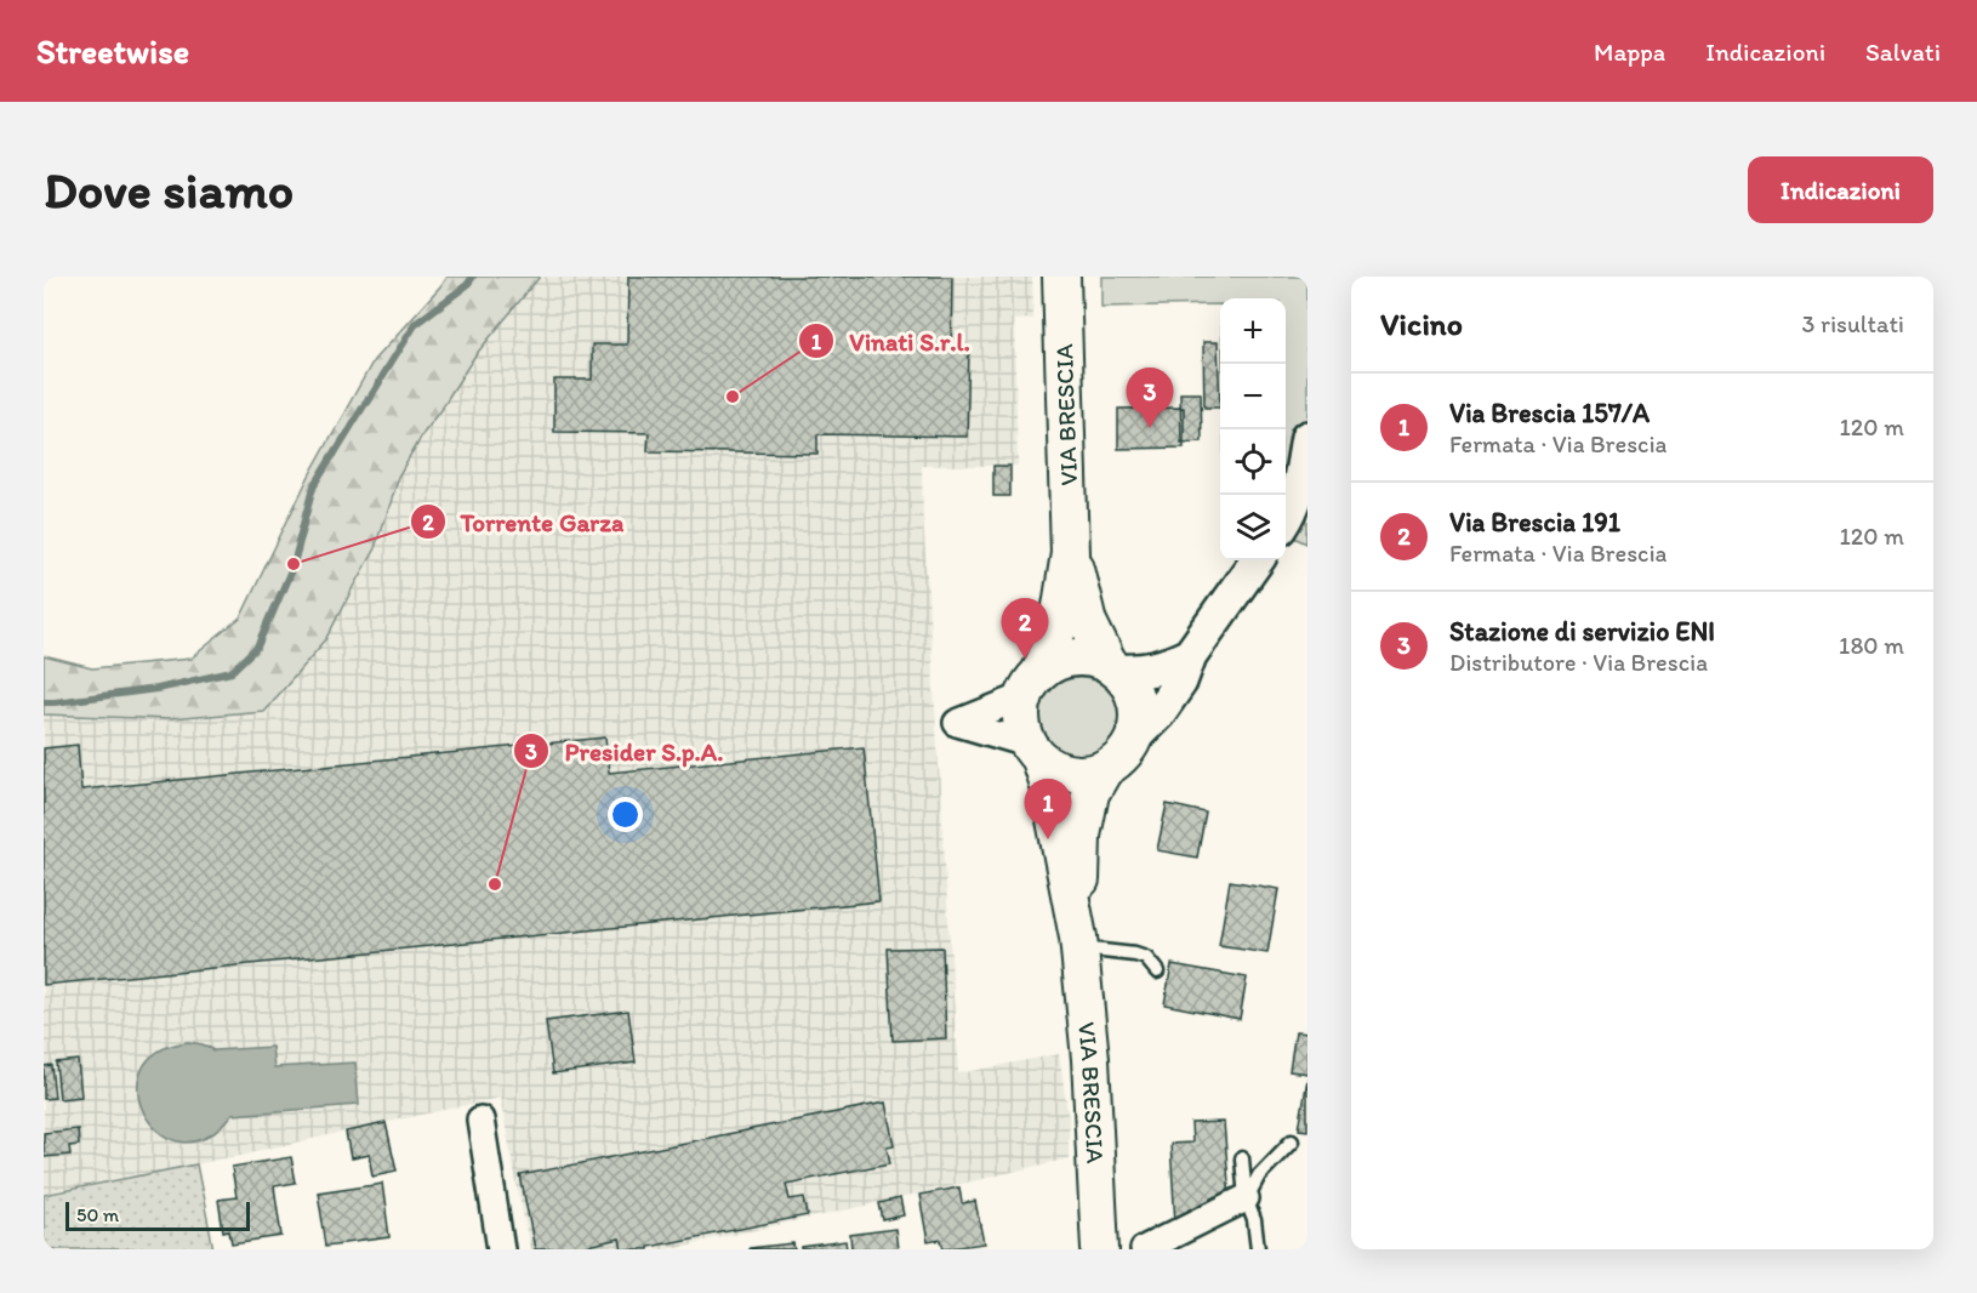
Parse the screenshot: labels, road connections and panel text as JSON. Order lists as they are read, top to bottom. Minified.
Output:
{"streets":{"main road":["VIA BRESCIA"]},"places":["Vinati S.r.l.","Torrente Garza","Presider S.p.A."],"scale_bar":"50 m","page":{"header":"Streetwise","nav":["Mappa","Indicazioni","Salvati"],"buttons":"Indicazioni","title":"Dove siamo","heading":["Vicino","3 risultati"],"map_buttons":["+","−"],"pins":["3","2","1"],"list":[{"mark":"1","name":"Via Brescia 157/A","note":"Fermata · Via Brescia","value":"120 m"},{"mark":"2","name":"Via Brescia 191","note":"Fermata · Via Brescia","value":"120 m"},{"mark":"3","name":"Stazione di servizio ENI","note":"Distributore · Via Brescia","value":"180 m"}],"scale":"50 m"}}
